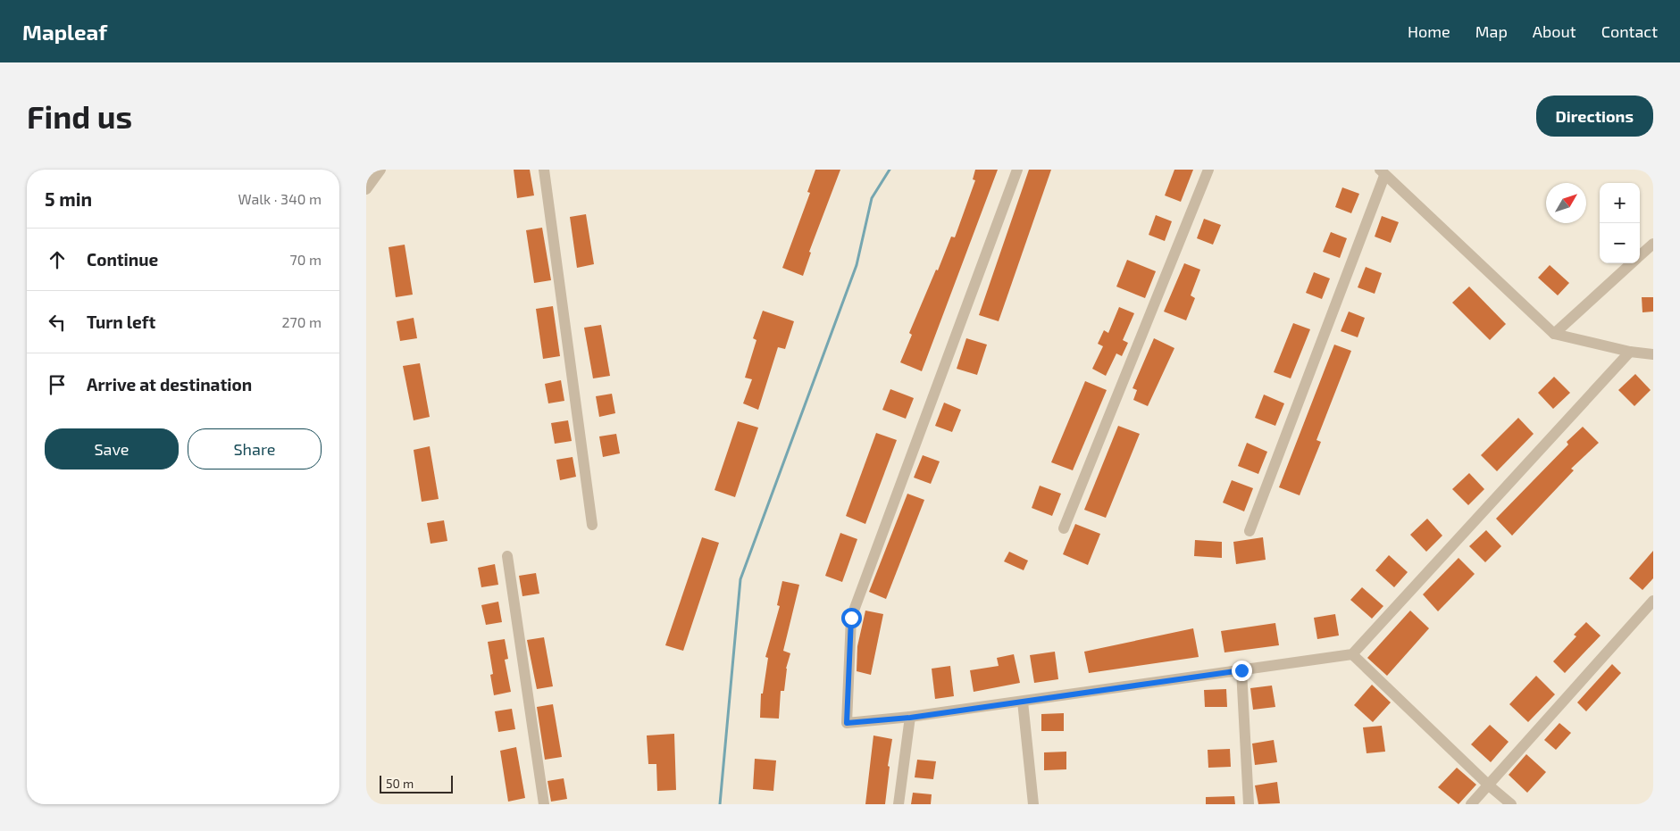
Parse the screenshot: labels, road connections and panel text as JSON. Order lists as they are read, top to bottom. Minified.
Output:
{"scale_bar":"50 m","north":"top right","page":{"header":"Mapleaf","nav":["Home","Map","About","Contact"],"buttons":["Directions",["Save","Share"]],"title":"Find us","heading":["5 min","Walk · 340 m"],"map_buttons":["+","−"],"list":[["Continue","70 m"],["Turn left","270 m"],"Arrive at destination"],"scale":"50 m"}}
